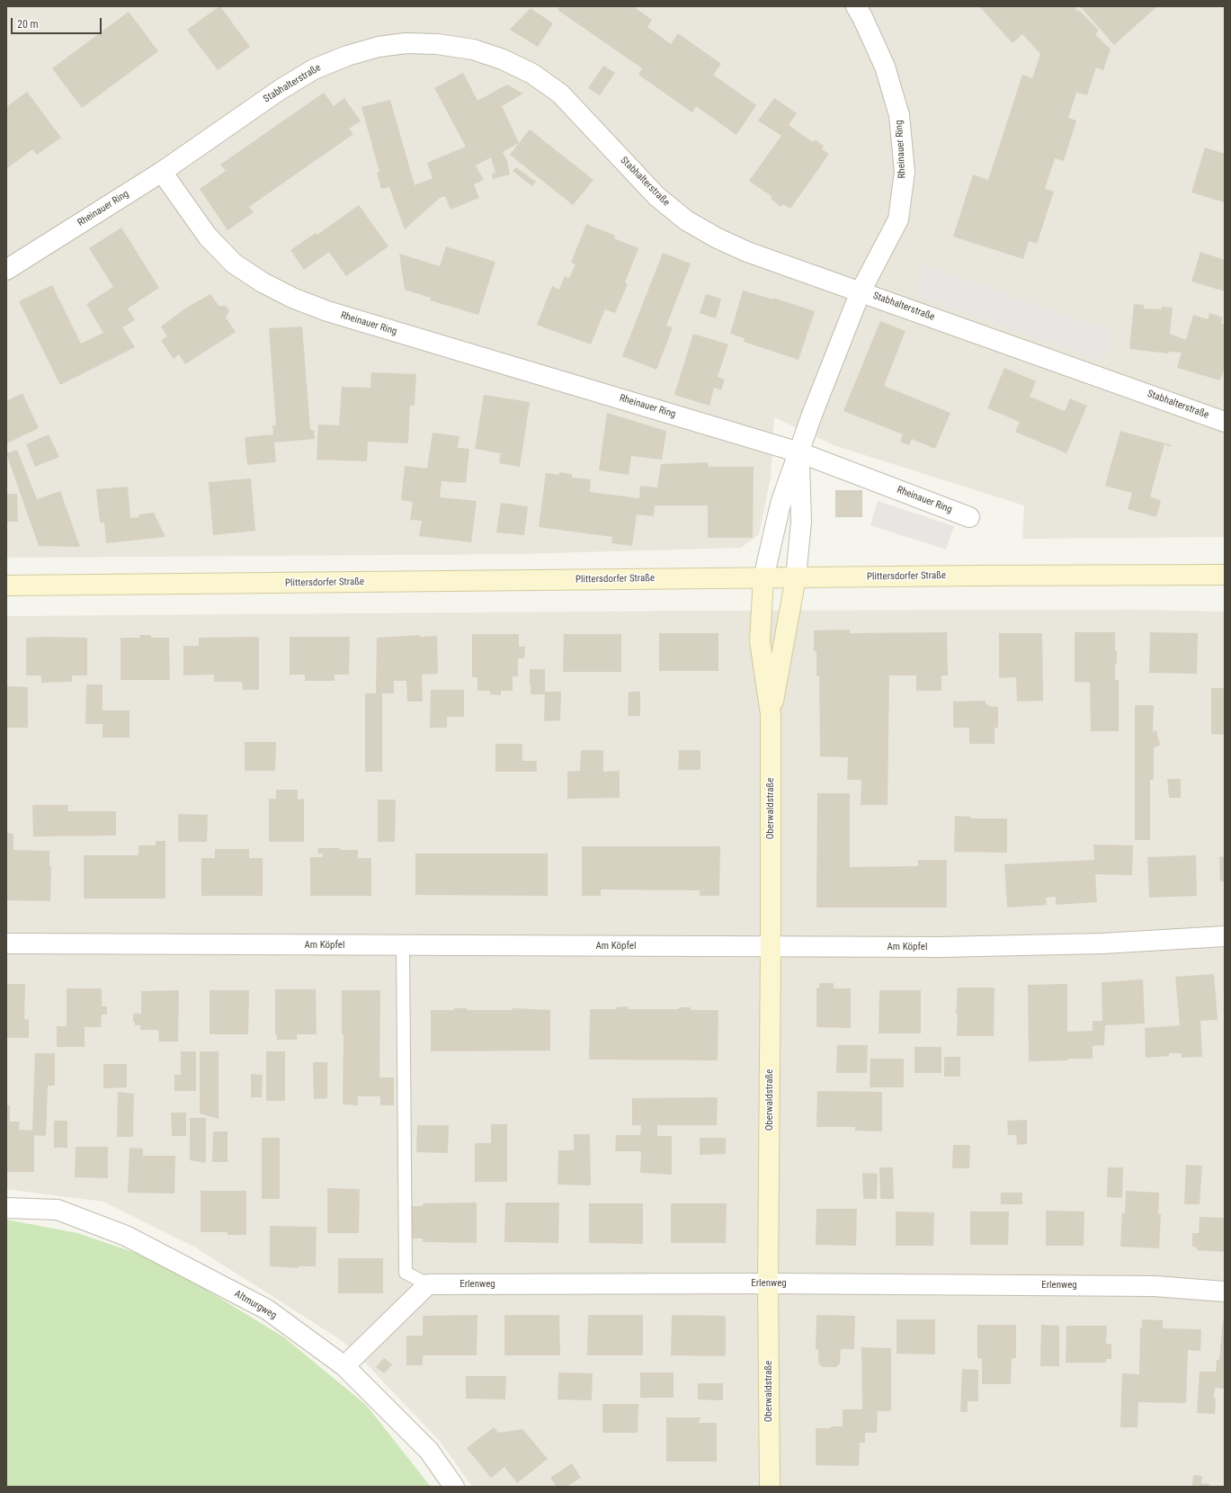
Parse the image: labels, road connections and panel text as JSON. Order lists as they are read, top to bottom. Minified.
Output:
{"streets":{"street":["Stabhalterstraße","Rheinauer Ring","Plittersdorfer Straße","Oberwaldstraße","Am Köpfel","Erlenweg","Altmurgweg"]},"crossings":[["Stabhalterstraße","Rheinauer Ring"],["Rheinauer Ring","Plittersdorfer Straße"],["Rheinauer Ring","Oberwaldstraße"],["Plittersdorfer Straße","Oberwaldstraße"],["Oberwaldstraße","Am Köpfel"],["Oberwaldstraße","Erlenweg"]],"scale_bar":"20 m"}
